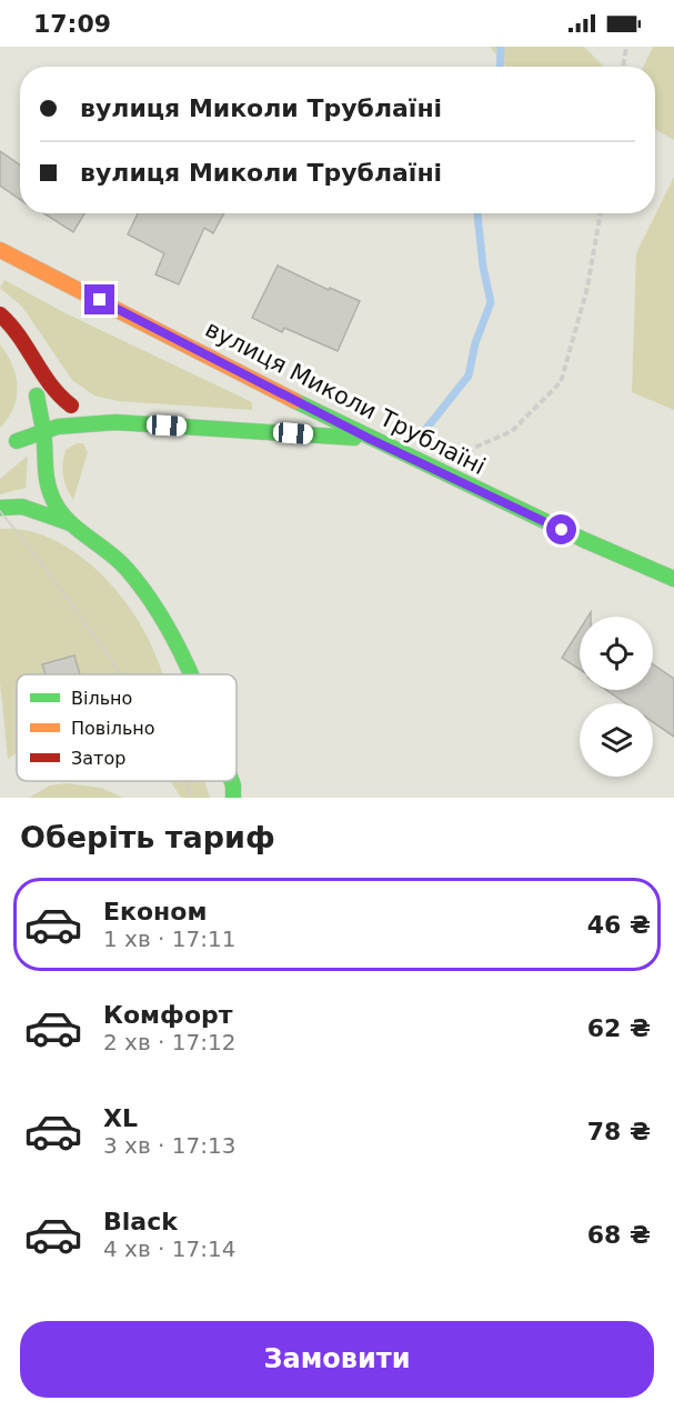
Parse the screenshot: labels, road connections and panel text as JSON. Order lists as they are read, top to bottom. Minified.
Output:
{"streets":{"street":["вулиця Миколи Трублаїні"]},"legend":["Вільно","Повільно","Затор"],"page":{"status":"17:09","banner":["вулиця Миколи Трублаїні","вулиця Миколи Трублаїні"],"heading":"Оберіть тариф","list":[{"name":"Економ","note":"1 хв · 17:11","value":"46 ₴"},{"name":"Комфорт","note":"2 хв · 17:12","value":"62 ₴"},{"name":"XL","note":"3 хв · 17:13","value":"78 ₴"},{"name":"Black","note":"4 хв · 17:14","value":"68 ₴"}],"buttons":"Замовити"}}
